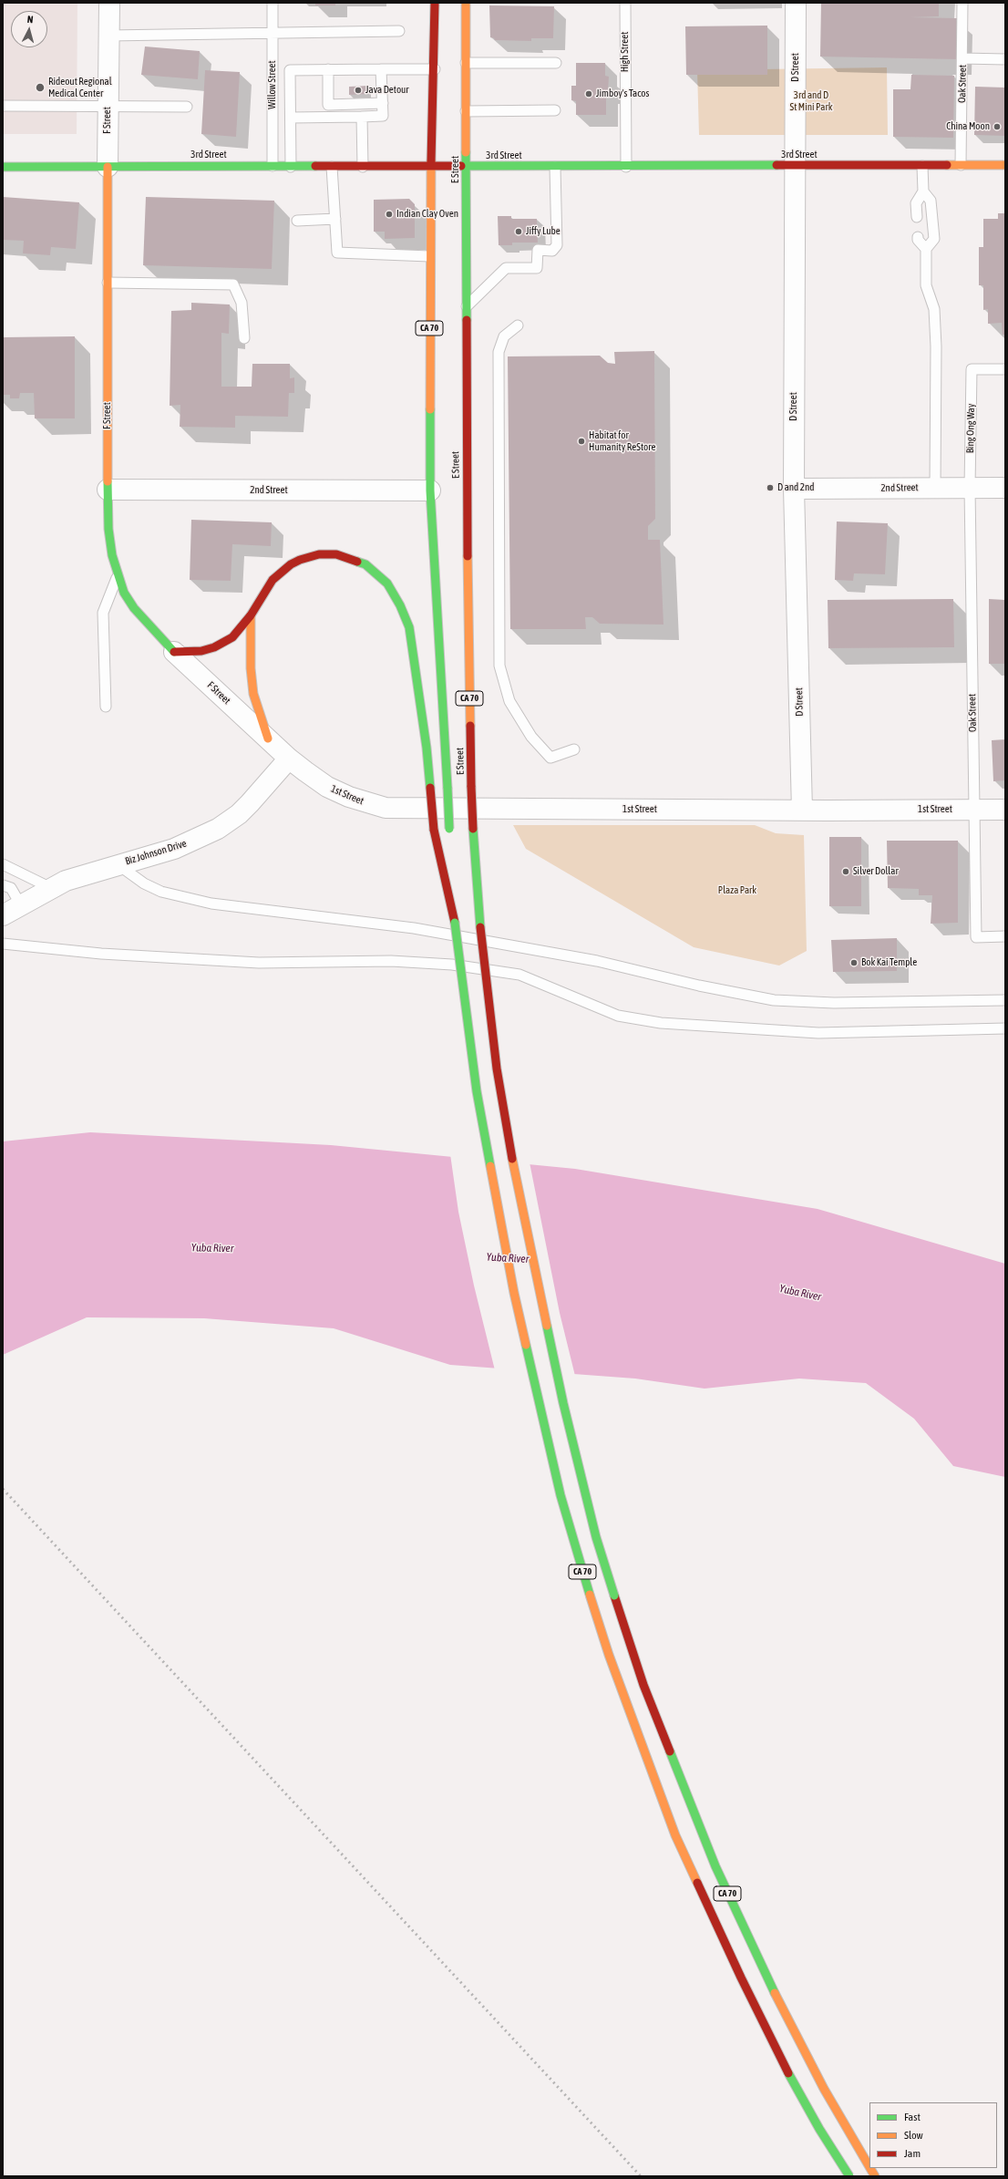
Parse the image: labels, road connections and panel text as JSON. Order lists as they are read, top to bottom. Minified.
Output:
{"streets":{"main road":["F Street","3rd Street","E Street","CA 70"],"street":["D Street","2nd Street","1st Street","Biz Johnson Drive"],"lane":["High Street","Oak Street","Willow Street","Bing Ong Way"]},"crossings":[["High Street","3rd Street"],["D Street","3rd Street"],["D Street","2nd Street"],["D Street","1st Street"],["Oak Street","3rd Street"],["Oak Street","Bing Ong Way"],["Oak Street","2nd Street"],["Oak Street","1st Street"],["Willow Street","3rd Street"],["F Street","3rd Street"],["F Street","2nd Street"],["F Street","1st Street"],["F Street","Biz Johnson Drive"],["3rd Street","E Street"],["E Street","2nd Street"],["Bing Ong Way","2nd Street"],["1st Street","Biz Johnson Drive"]],"water":["Yuba River"],"parks":["3rd and D St Mini Park","Plaza Park"],"places":["Rideout Regional Medical Center","Java Detour","Jimboy's Tacos","China Moon","Indian Clay Oven","Jiffy Lube","Habitat for Humanity ReStore","D and 2nd","Silver Dollar","Bok Kai Temple"],"legend":["Fast","Slow","Jam"],"north":"top"}
